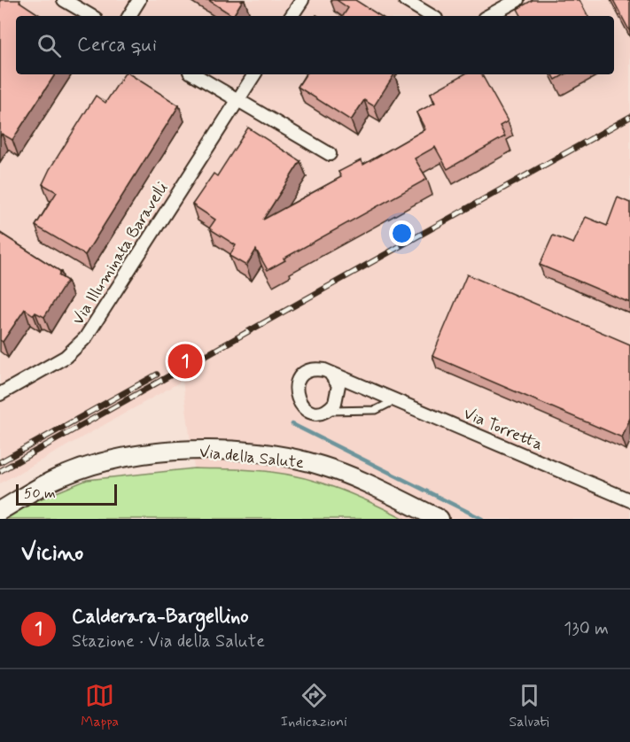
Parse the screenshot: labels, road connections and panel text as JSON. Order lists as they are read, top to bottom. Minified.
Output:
{"streets":{"street":["Via Illuminata Baravelli","Via Torretta","Via della Salute"]},"scale_bar":"50 m","page":{"search":"Cerca qui","pins":"1","scale":"50 m","heading":"Vicino","list":[{"mark":"1","name":"Calderara-Bargellino","note":"Stazione · Via della Salute","value":"130 m"}],"nav":["Mappa","Indicazioni","Salvati"]}}
